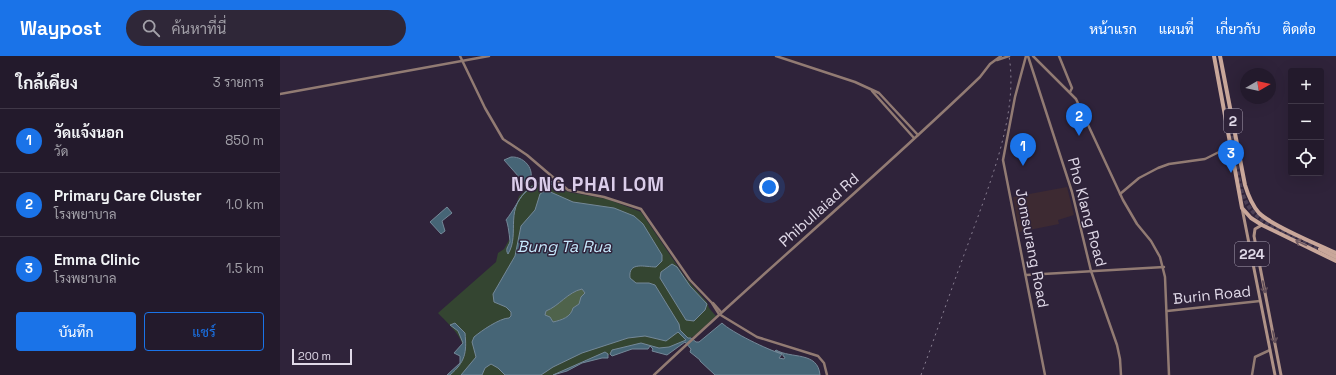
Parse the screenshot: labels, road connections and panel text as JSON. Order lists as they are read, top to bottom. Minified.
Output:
{"streets":{"highway":["2"],"main road":["Phibullaiad Rd","Pho Klang Road","Jomsurang Road","224","Burin Road"]},"crossings":[["2","224"],["Pho Klang Road","Jomsurang Road"],["224","Burin Road"]],"districts":["NONG PHAI LOM"],"water":["Bung Ta Rua"],"scale_bar":"200 m","north":"right","page":{"header":"Waypost","search":"ค้นหาที่นี่","nav":["หน้าแรก","แผนที่","เกี่ยวกับ","ติดต่อ"],"heading":["ใกล้เคียง","3 รายการ"],"map_buttons":["+","−"],"pins":["2","1","3"],"list":[{"mark":"1","name":"วัดแจ้งนอก","note":"วัด","value":"850 m"},{"mark":"2","name":"Primary Care Cluster","note":"โรงพยาบาล","value":"1.0 km"},{"mark":"3","name":"Emma Clinic","note":"โรงพยาบาล","value":"1.5 km"}],"buttons":["บันทึก","แชร์"],"scale":"200 m"}}
